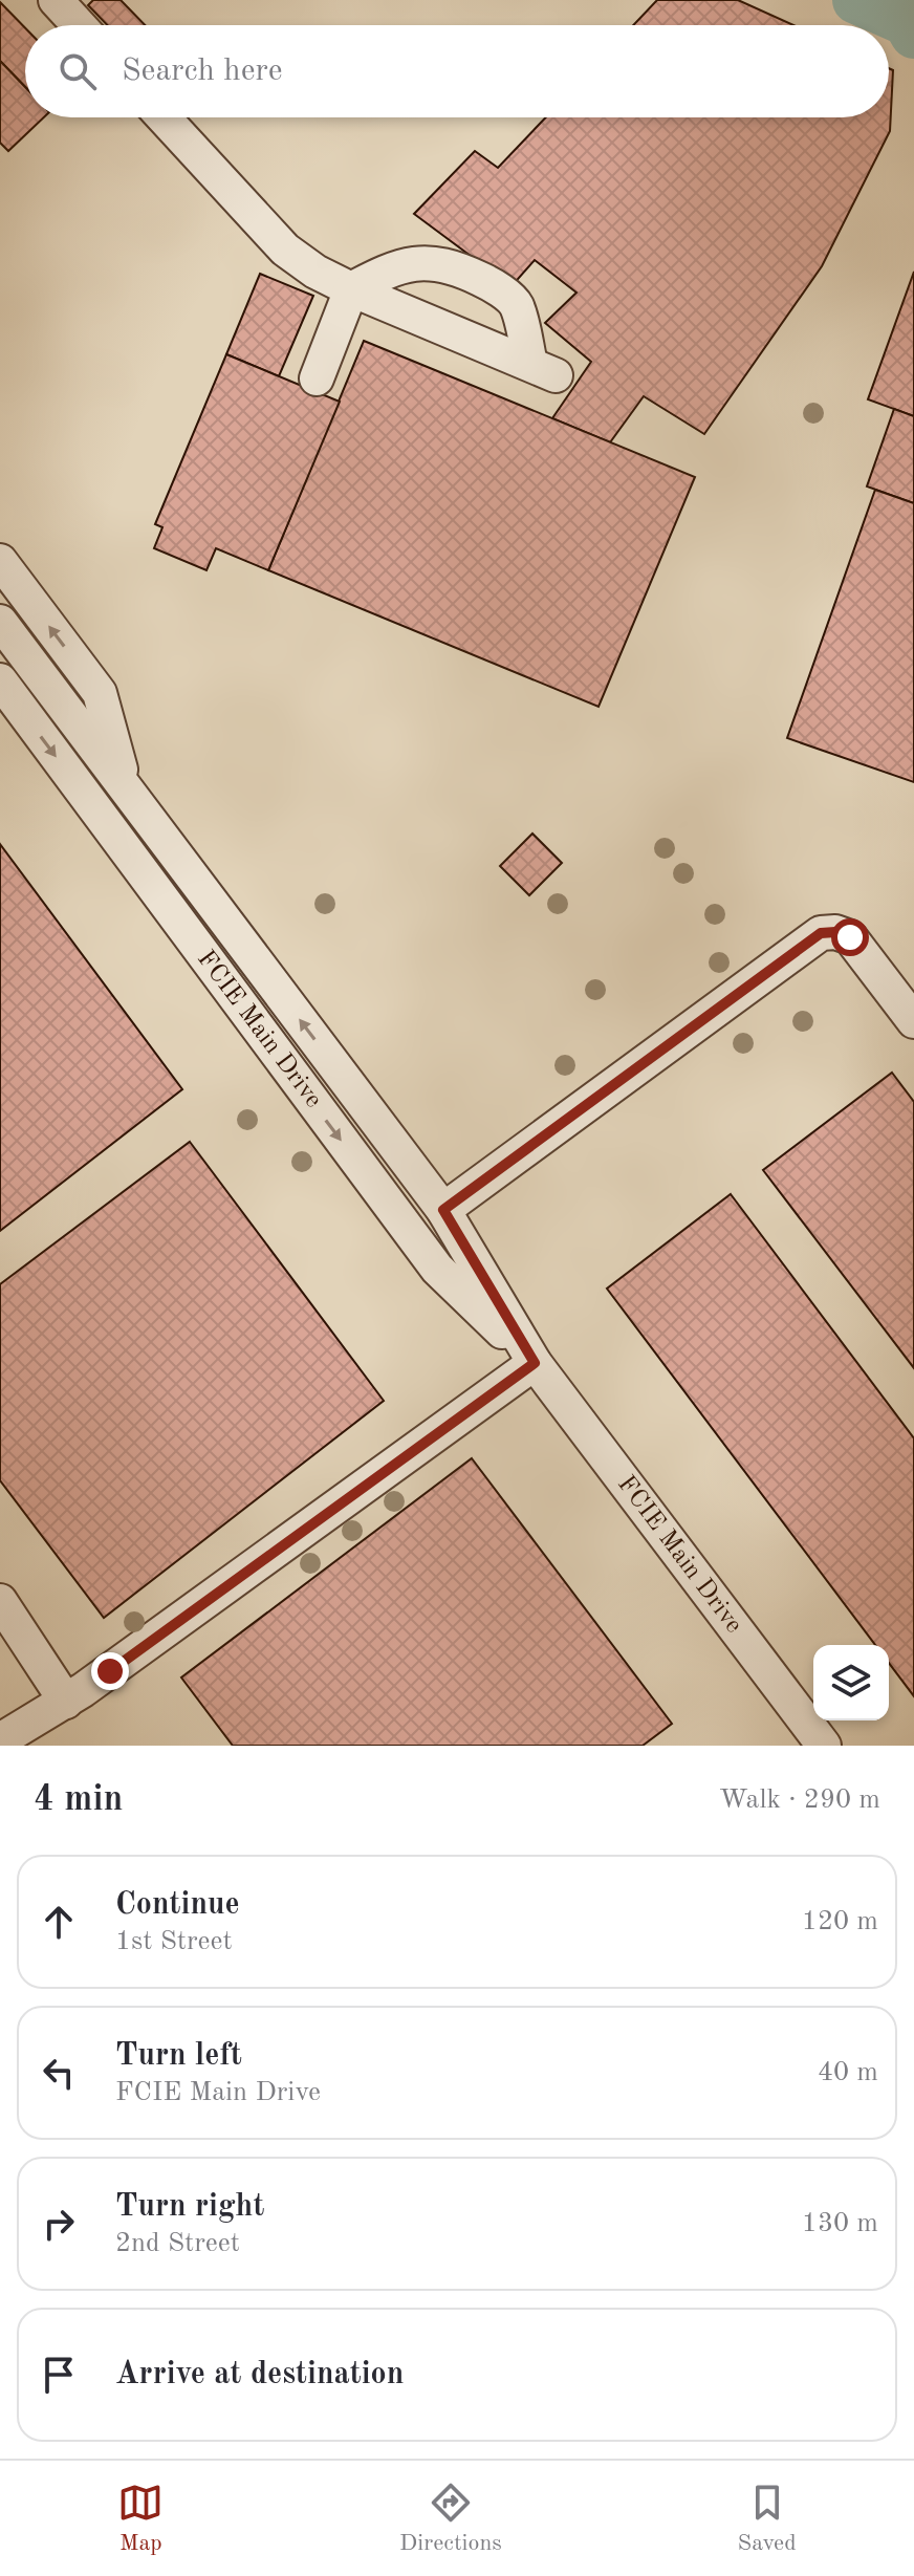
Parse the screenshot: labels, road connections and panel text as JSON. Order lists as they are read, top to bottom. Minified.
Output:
{"streets":{"street":["FCIE Main Drive"]},"page":{"search":"Search here","heading":["4 min","Walk · 290 m"],"list":[["Continue","1st Street","120 m"],["Turn left","FCIE Main Drive","40 m"],["Turn right","2nd Street","130 m"],"Arrive at destination"],"nav":["Map","Directions","Saved"]}}
